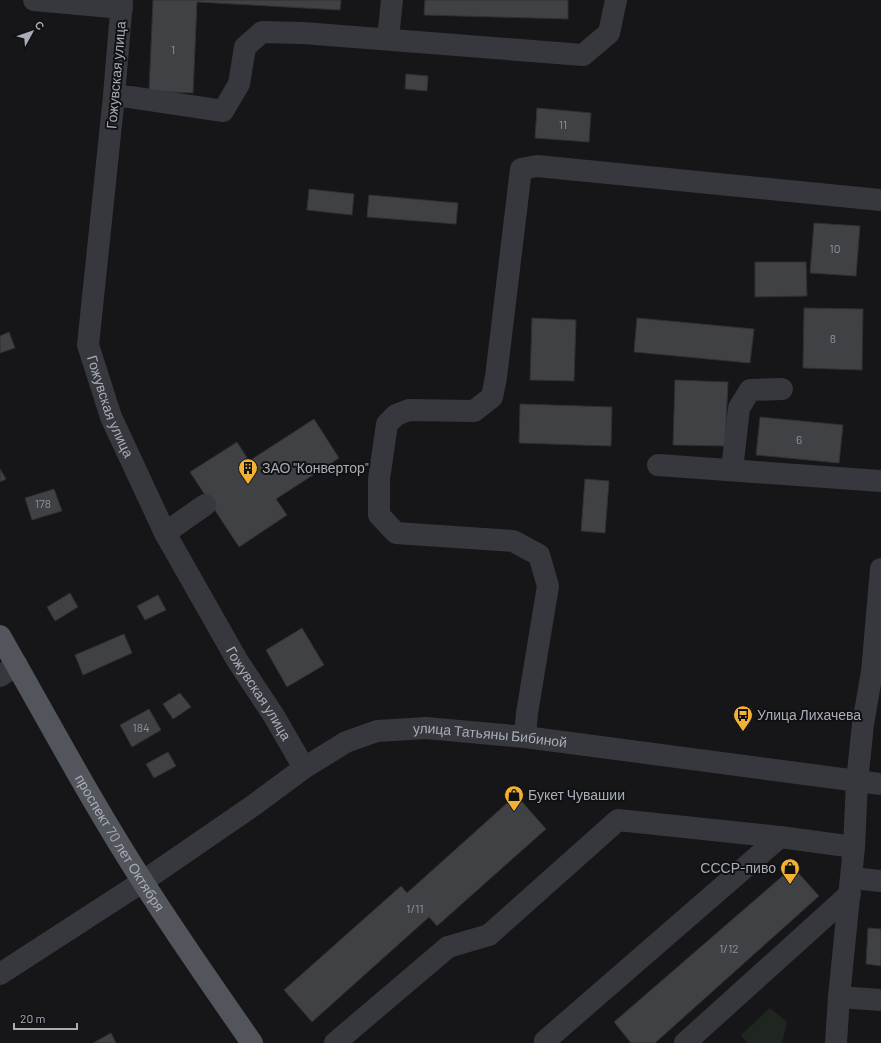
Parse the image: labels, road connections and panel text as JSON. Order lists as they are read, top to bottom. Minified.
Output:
{"streets":{"main road":["проспект 70 лет Октября"],"street":["Гожувская улица","улица Татьяны Бибиной"]},"crossings":[["Гожувская улица","улица Татьяны Бибиной"],["улица Татьяны Бибиной","проспект 70 лет Октября"]],"places":{"building":["ЗАО \"Конвертор\""],"bus stop":["Улица Лихачева"],"shop":["Букет Чувашии","СССР-пиво"]},"house_numbers":["1","11","10","8","6","178","184","1/11","1/12"],"scale_bar":"20 m","north":"top right"}
